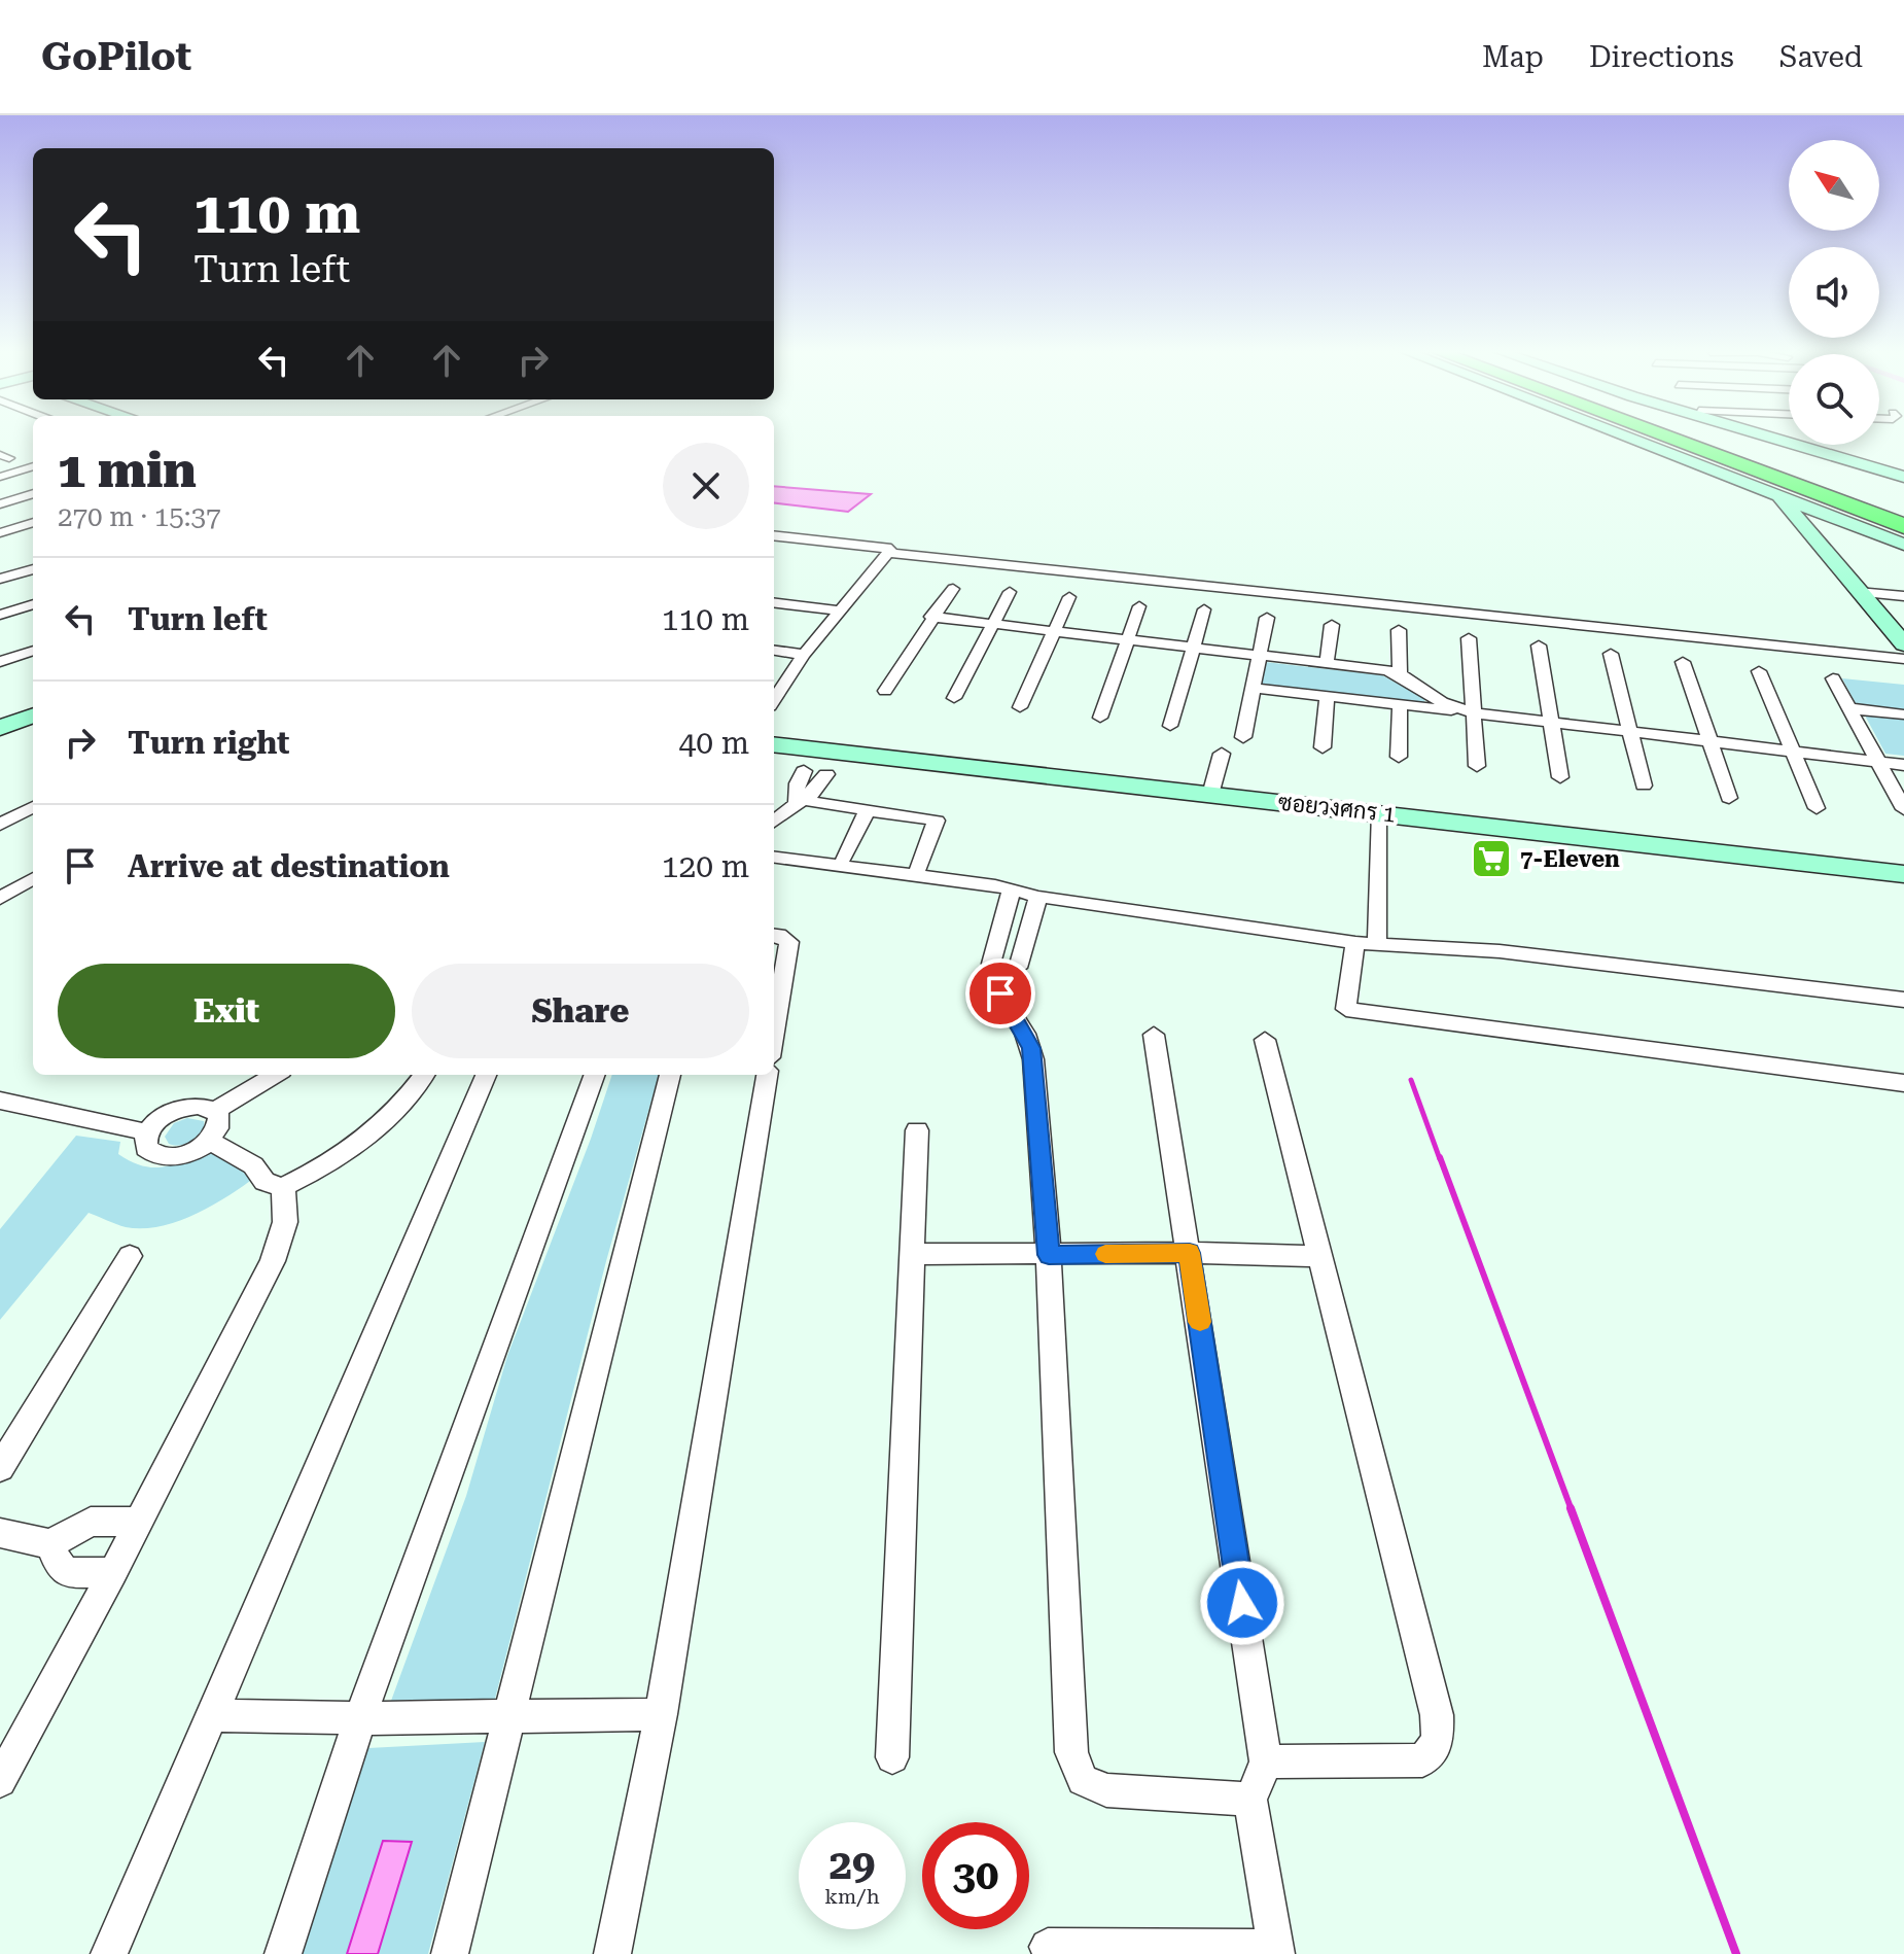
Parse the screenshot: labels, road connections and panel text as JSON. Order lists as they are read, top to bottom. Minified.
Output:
{"streets":{"street":["ซอยวงศกร 1"]},"places":{"supermarket":["7-Eleven"]},"north":"top left","page":{"header":"GoPilot","nav":["Map","Directions","Saved"],"turn":["110 m","Turn left"],"heading":["1 min","270 m · 15:37"],"list":[{"name":"Turn left","value":"110 m"},{"name":"Turn right","value":"40 m"},{"name":"Arrive at destination","value":"120 m"}],"buttons":["Exit","Share"],"speed":"29 km/h","limit":"30"}}
